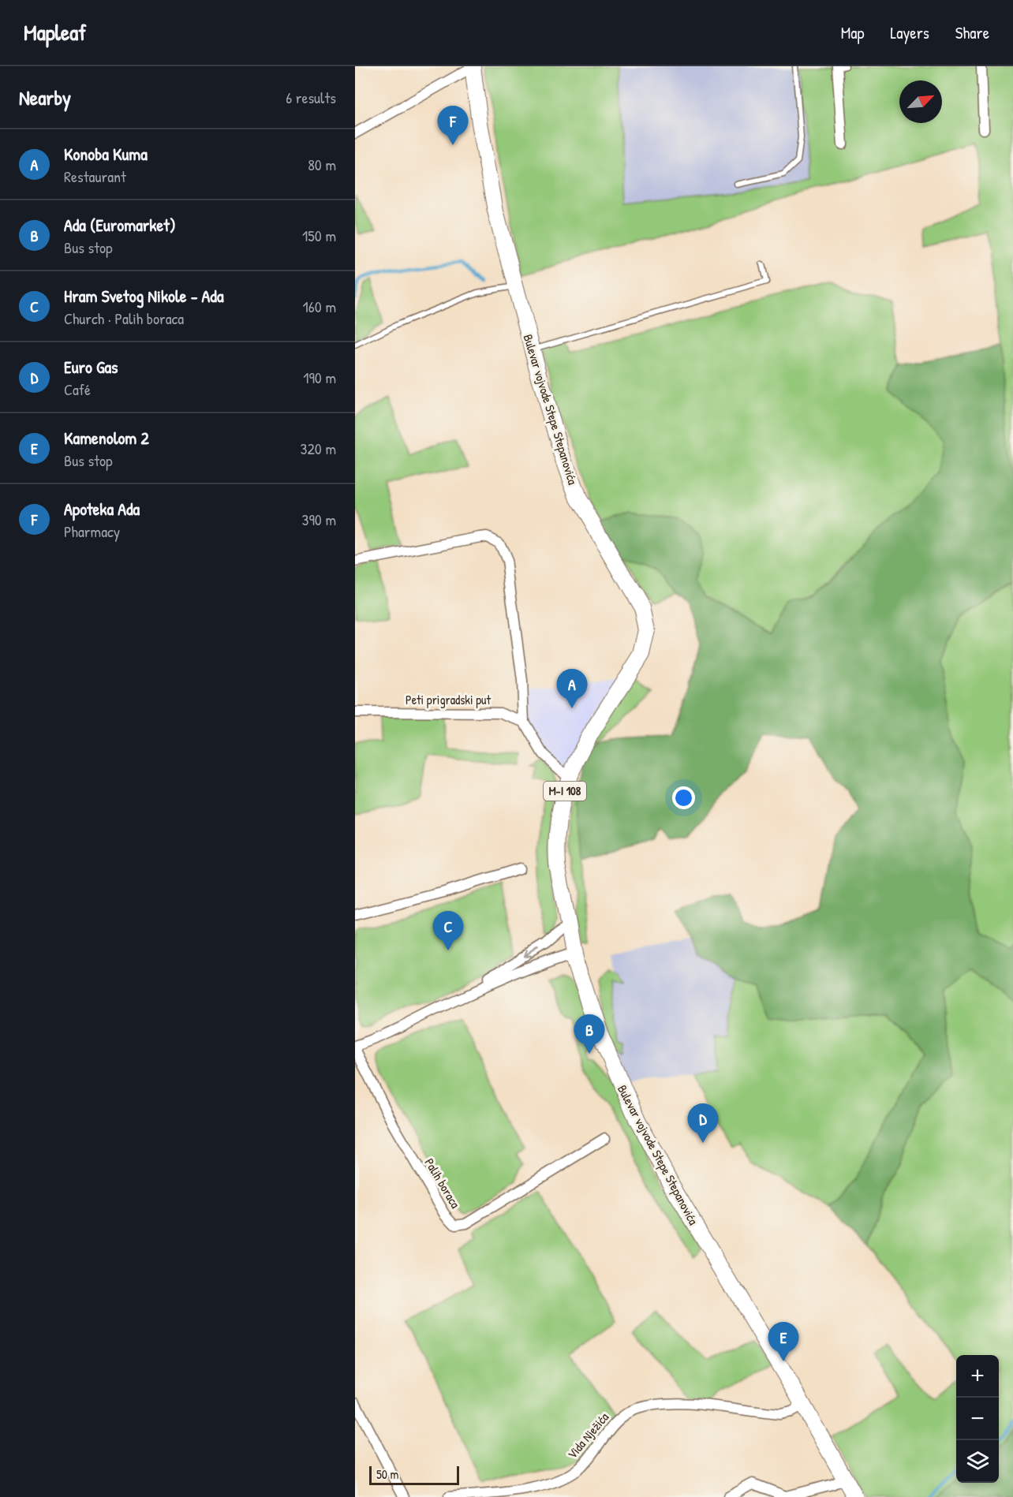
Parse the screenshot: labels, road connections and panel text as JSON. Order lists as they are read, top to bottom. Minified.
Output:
{"streets":{"main road":["Bulevar vojvode Stepe Stepanovića","M-I 108"],"street":["Peti prigradski put","Palih boraca","Vida Nježića"]},"crossings":[["Bulevar vojvode Stepe Stepanovića","Palih boraca"],["Bulevar vojvode Stepe Stepanovića","Vida Nježića"]],"scale_bar":"50 m","north":"top right","page":{"header":"Mapleaf","nav":["Map","Layers","Share"],"heading":["Nearby","6 results"],"pins":["F","A","C","B","D","E"],"list":[{"mark":"A","name":"Konoba Kuma","note":"Restaurant","value":"80 m"},{"mark":"B","name":"Ada (Euromarket)","note":"Bus stop","value":"150 m"},{"mark":"C","name":"Hram Svetog Nikole - Ada","note":"Church · Palih boraca","value":"160 m"},{"mark":"D","name":"Euro Gas","note":"Café","value":"190 m"},{"mark":"E","name":"Kamenolom 2","note":"Bus stop","value":"320 m"},{"mark":"F","name":"Apoteka Ada","note":"Pharmacy","value":"390 m"}],"map_buttons":["+","−"],"scale":"50 m"}}
